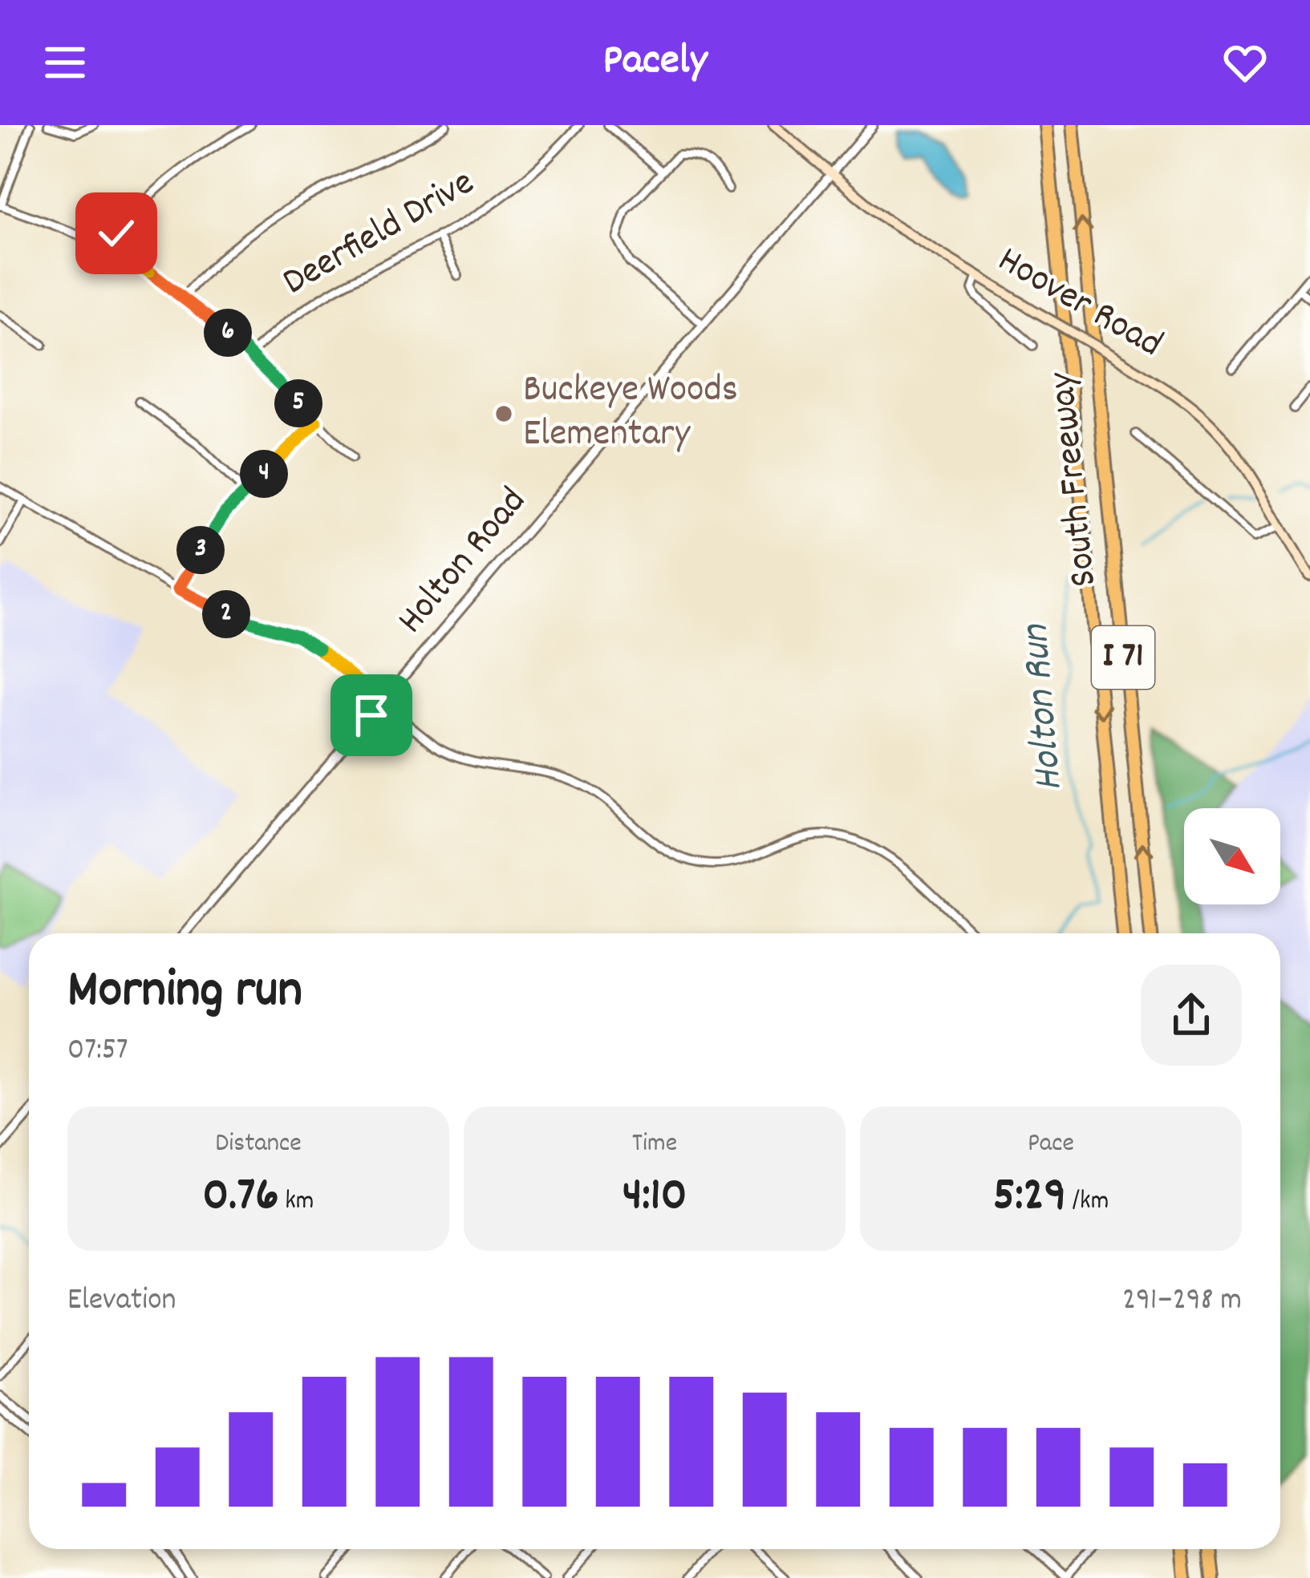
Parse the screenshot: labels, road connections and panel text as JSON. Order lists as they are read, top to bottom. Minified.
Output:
{"streets":{"highway":["South Freeway","I 71"],"main road":["Hoover Road"],"street":["Deerfield Drive","Holton Road"]},"crossings":[["Hoover Road","Holton Road"]],"water":["Holton Run"],"places":["Buckeye Woods Elementary"],"north":"bottom right","page":{"header":"Pacely","pins":["6","5","4","3","2"],"heading":["Morning run","07:57"],"stats":[["Distance","0.76 km"],["Time","4:10"],["Pace","5:29 /km"]],"chart":["Elevation","291–298 m"]}}
